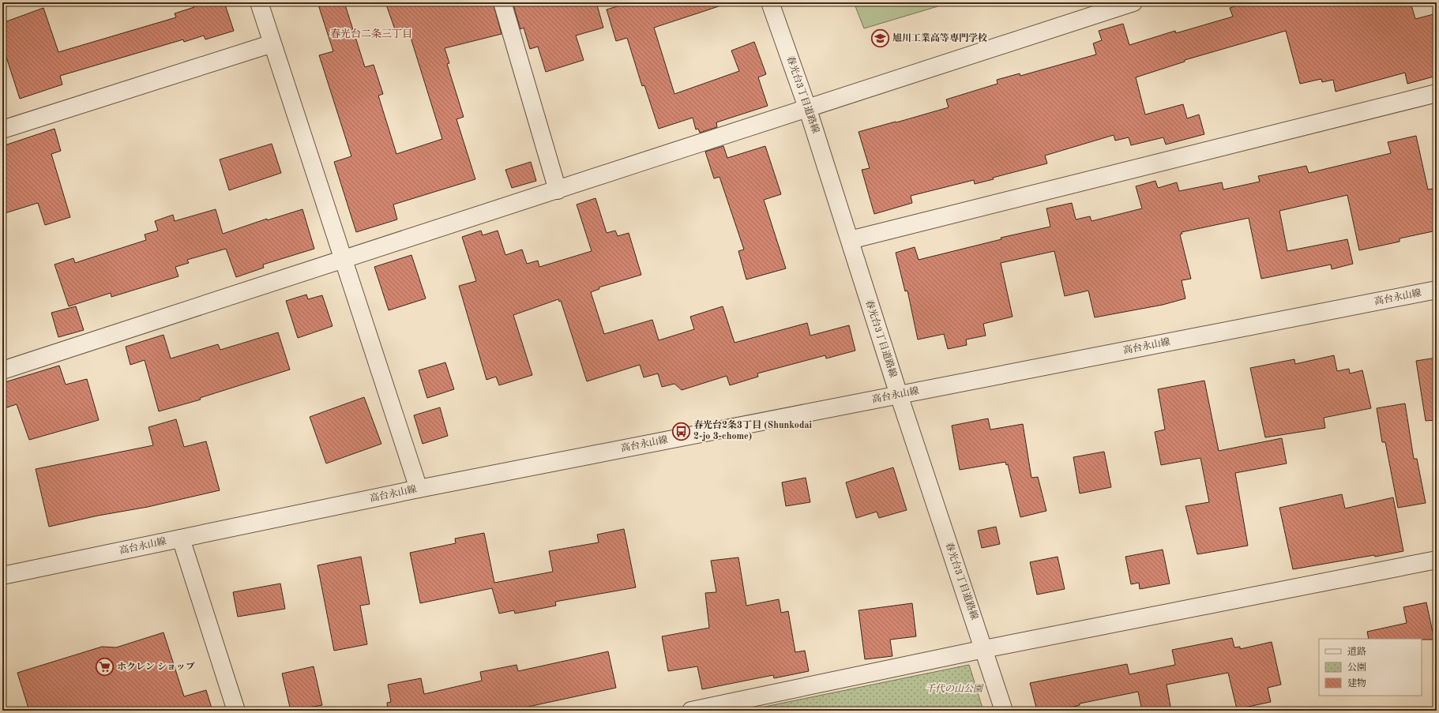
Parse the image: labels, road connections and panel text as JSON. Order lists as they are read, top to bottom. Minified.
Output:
{"streets":{"street":["春光台3丁目道路線","高台永山線"]},"crossings":[["春光台3丁目道路線","高台永山線"]],"districts":["春光台二条三丁目"],"parks":["千代の山公園"],"places":{"school or university":["旭川工業高等専門学校"],"bus stop":["春光台2条3丁目 (Shunkodai 2-jo 3-chome)"],"supermarket":["ホクレン ショップ"]},"legend":["道路","公園","建物"]}
